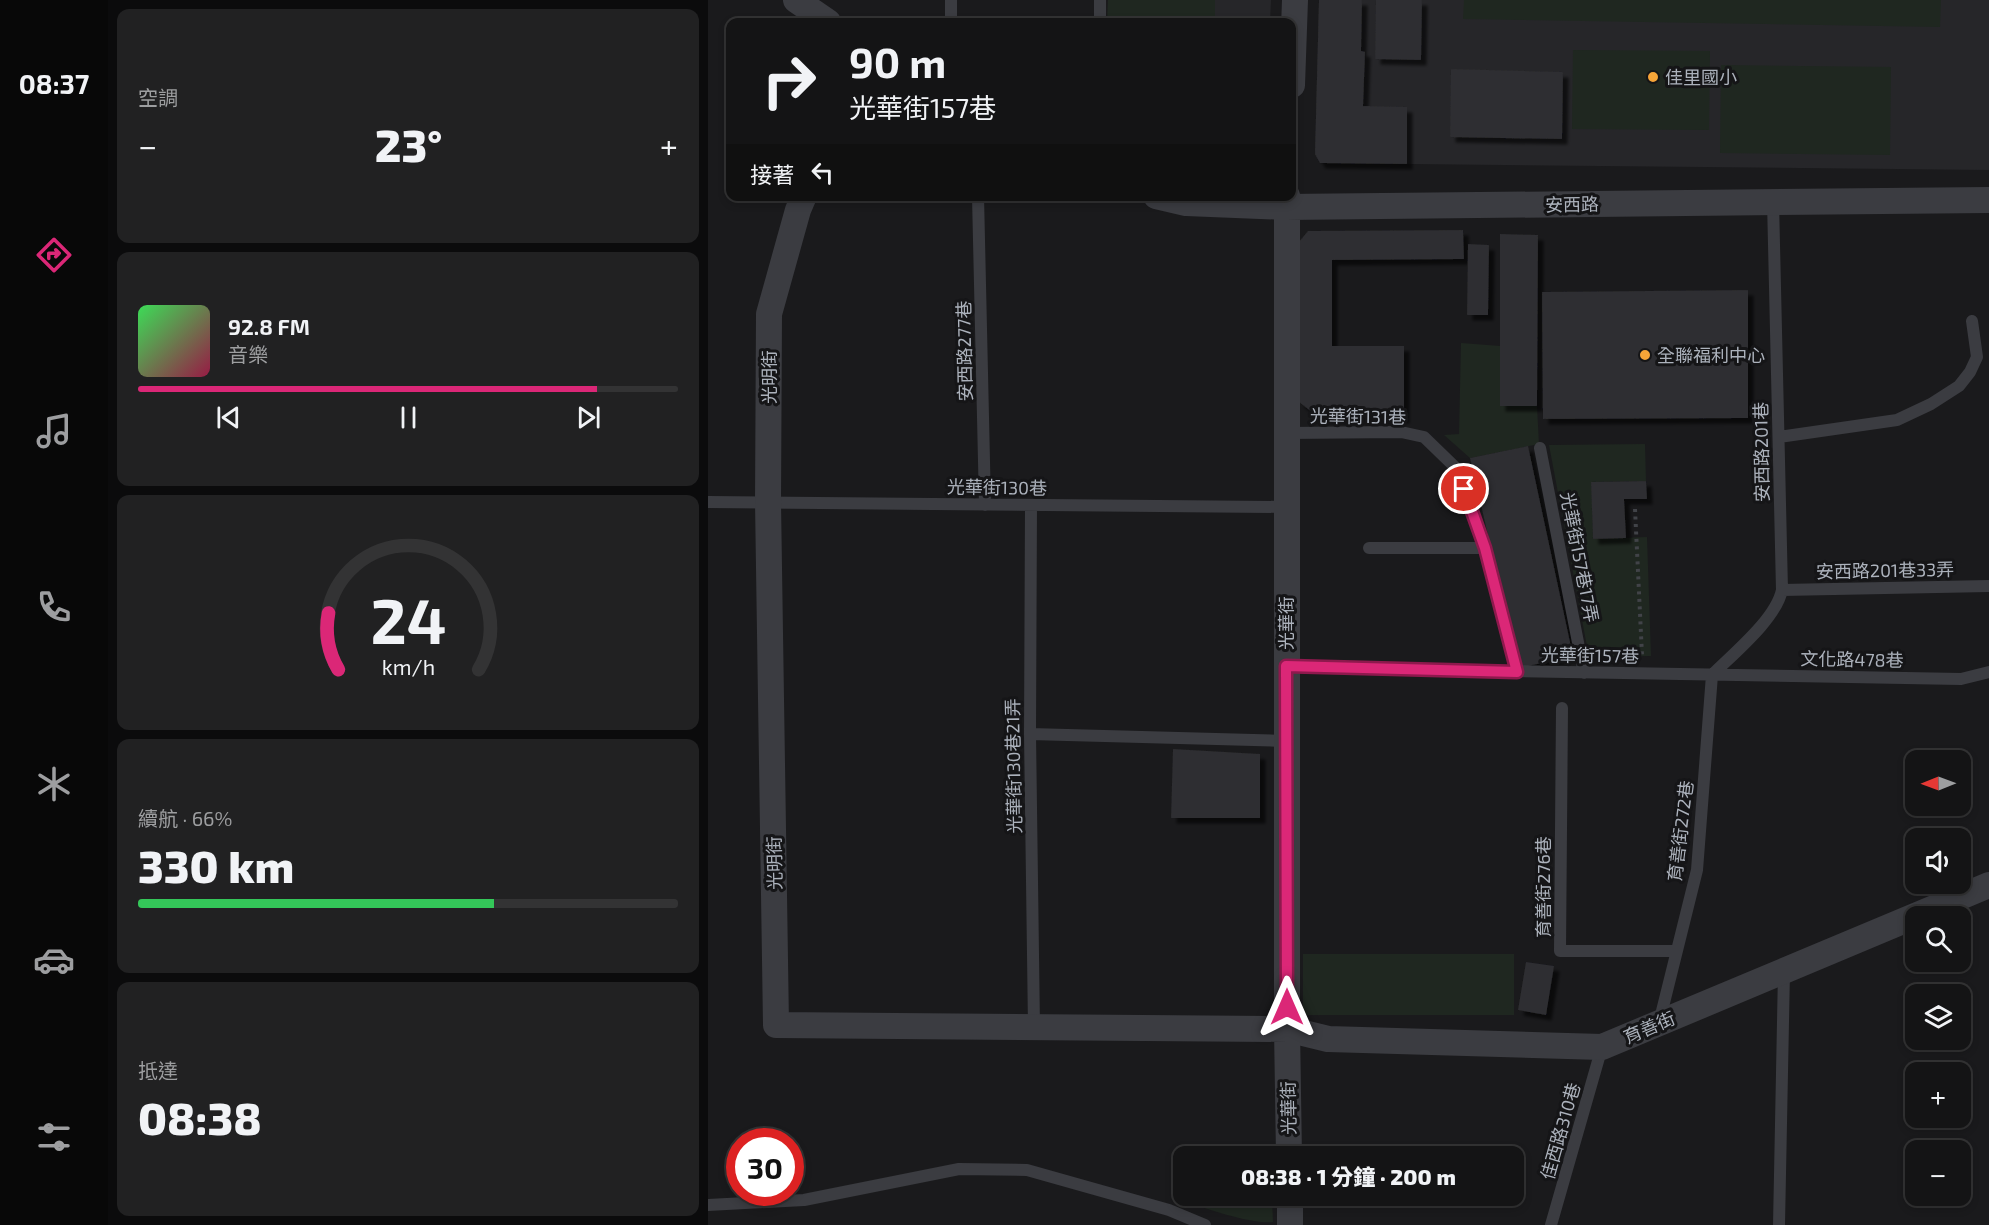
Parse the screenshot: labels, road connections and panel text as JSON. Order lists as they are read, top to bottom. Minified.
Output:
{"streets":{"street":["安西路","光明街","光華街","育善街"],"lane":["安西路277巷","光華街131巷","安西路201巷","光華街130巷","光華街157巷17弄","安西路201巷33弄","光華街157巷","文化路478巷","光華街130巷21弄","育善街272巷","育善街276巷","佳西路310巷"]},"crossings":[["安西路","安西路201巷"],["安西路","光華街"],["安西路277巷","光華街130巷"],["光明街","光華街130巷"],["光明街","光華街"],["光明街","光華街130巷21弄"],["光明街","育善街"],["光華街131巷","光華街"],["光華街131巷","光華街157巷"],["安西路201巷","安西路201巷33弄"],["安西路201巷","光華街157巷"],["安西路201巷","文化路478巷"],["安西路201巷","育善街272巷"],["光華街130巷","光華街"],["光華街130巷","光華街130巷21弄"],["光華街157巷17弄","光華街157巷"],["光華街","光華街157巷"],["光華街","育善街"],["光華街157巷","文化路478巷"],["光華街157巷","育善街272巷"],["文化路478巷","育善街272巷"],["育善街272巷","育善街276巷"],["育善街272巷","育善街"],["育善街","佳西路310巷"]],"places":["佳里國小","全聯福利中心"],"north":"left","page":{"tabs":"08:37","tile":["空調",["續航 · 66%","330 km"],["抵達","08:38"]],"turn":["90 m","光華街157巷"],"heat":["−","23°","+"],"then":"接著","song":["92.8 FM","音樂"],"map_buttons":["+","−"],"limit":"30","trip":"08:38 · 1 分鐘 · 200 m","gauge":["24","km/h"]}}
